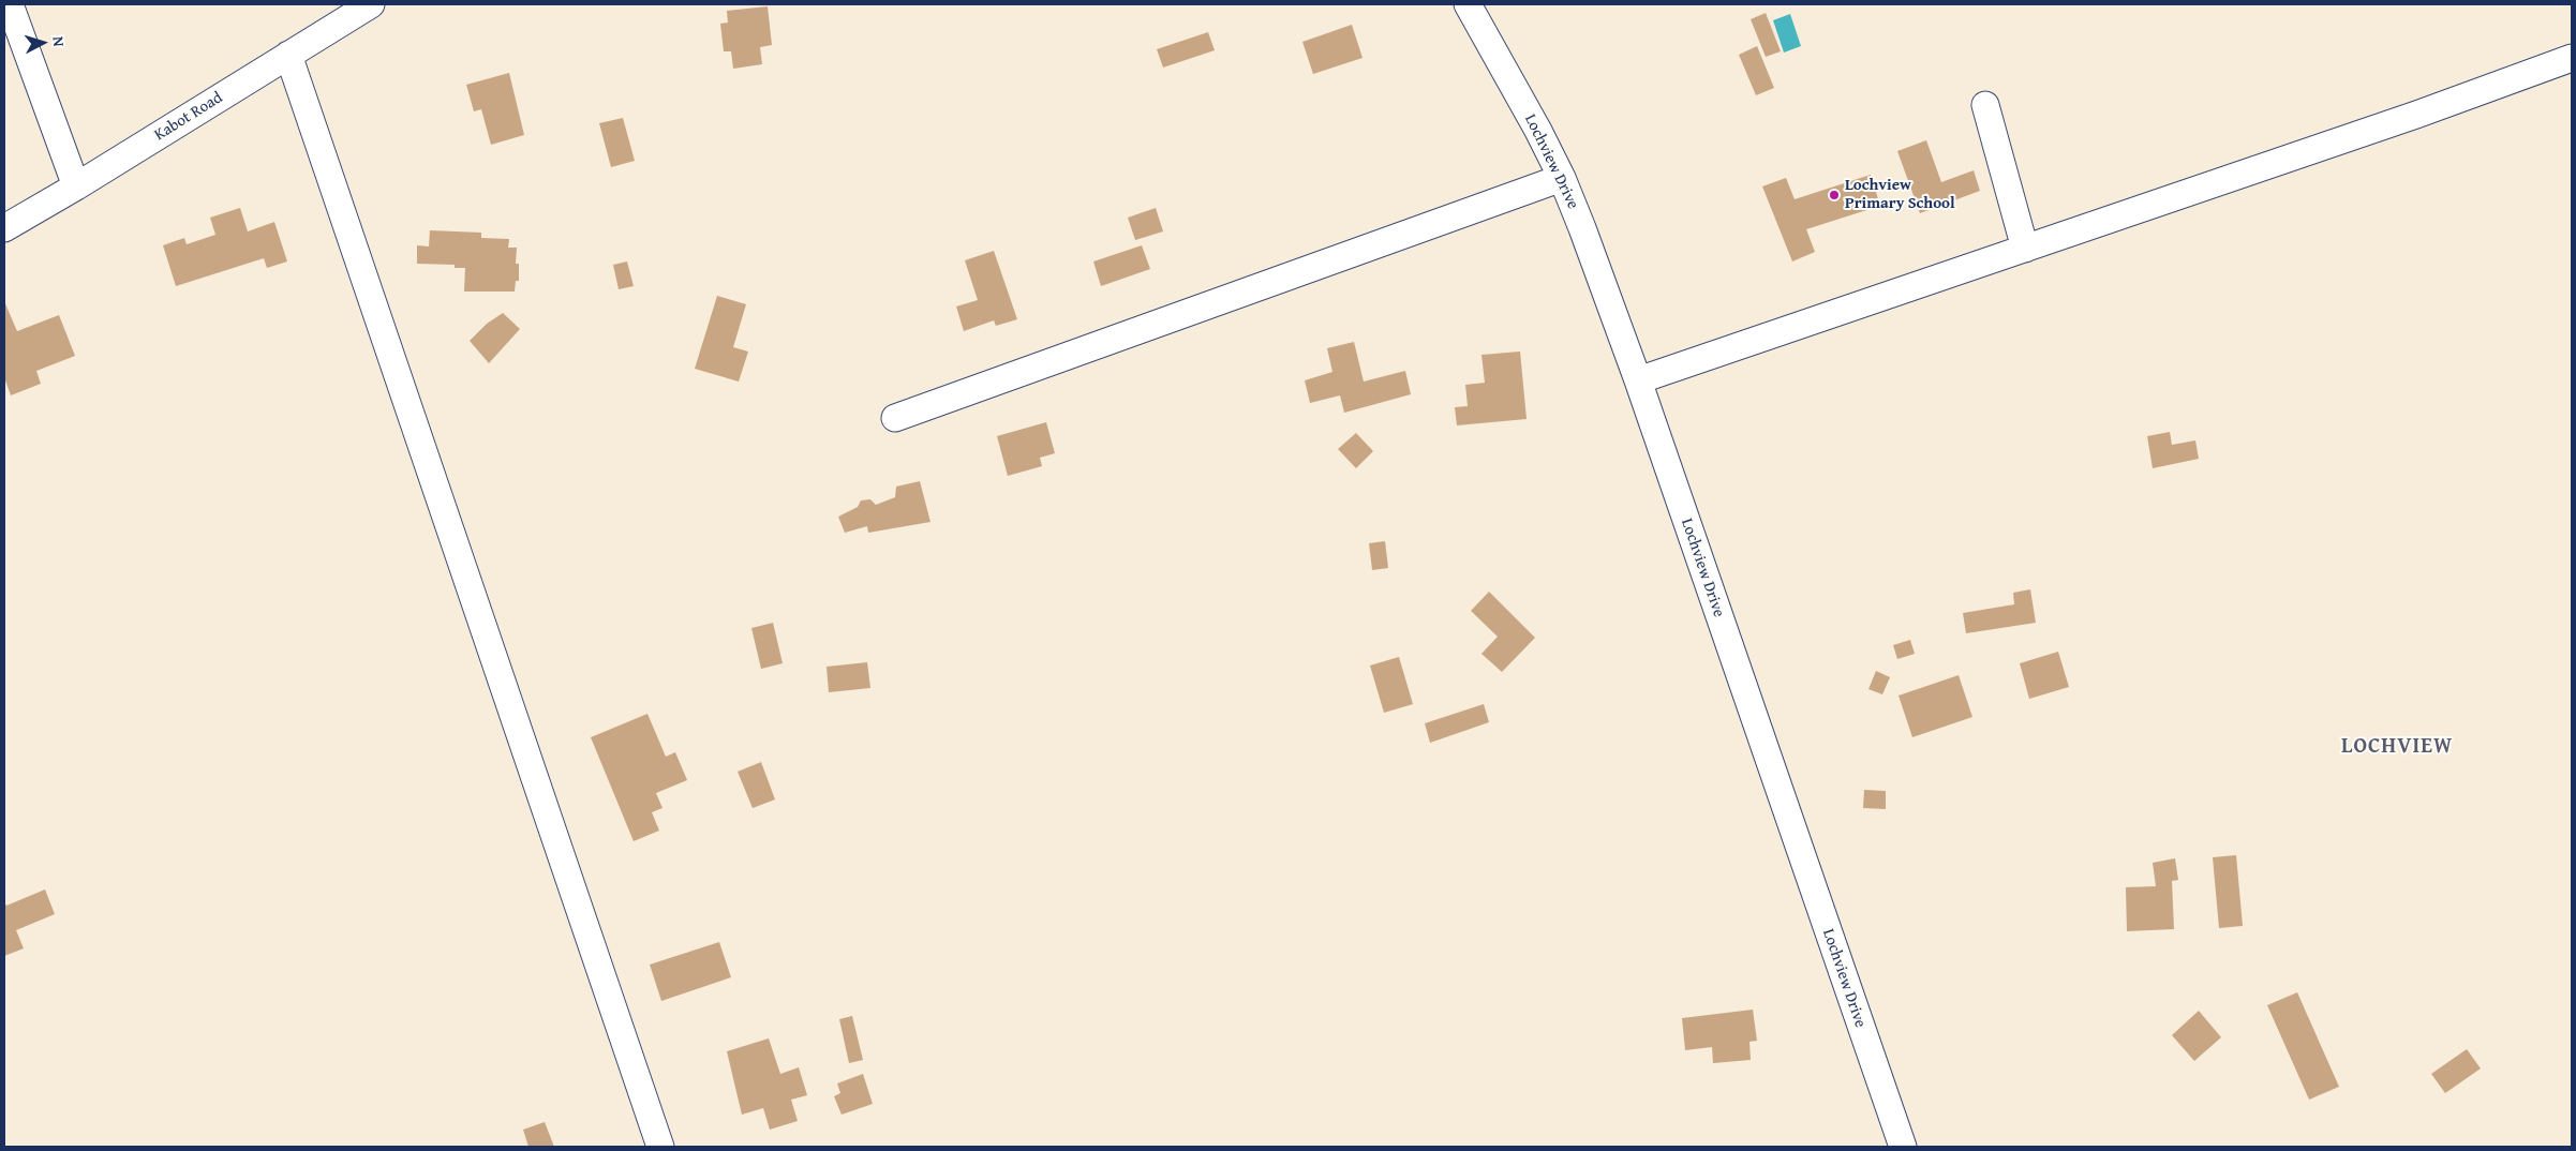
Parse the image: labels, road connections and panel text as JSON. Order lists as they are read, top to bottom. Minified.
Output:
{"streets":{"street":["Kabot Road","Lochview Drive"]},"districts":["LOCHVIEW"],"places":["Lochview Primary School"],"north":"right"}
